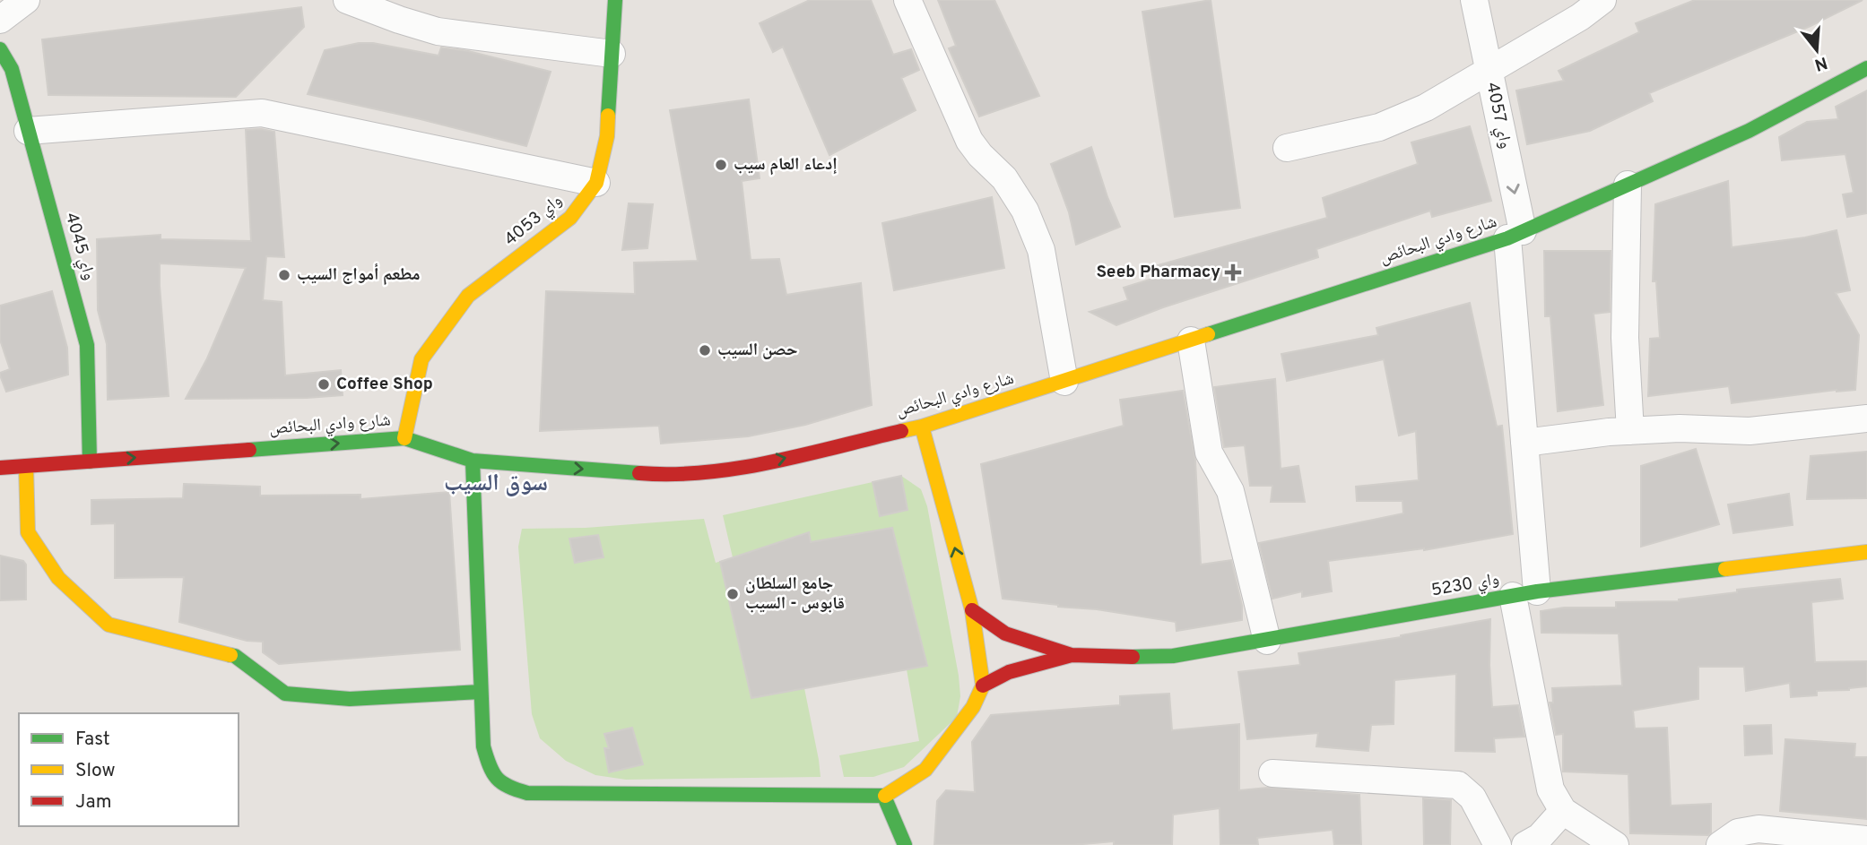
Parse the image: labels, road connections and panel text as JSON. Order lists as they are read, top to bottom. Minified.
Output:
{"streets":{"street":["واي 4057","واي 4053","شارع وادي البحائص","واي 4045","واي 5230"]},"crossings":[["واي 4057","شارع وادي البحائص"],["واي 4057","واي 5230"],["واي 4053","شارع وادي البحائص"],["شارع وادي البحائص","واي 4045"]],"one_way":["شارع وادي البحائص"],"districts":["سوق السيب"],"places":{"other":["إدعاء العام سيب","مطعم أمواج السيب","حصن السيب","Coffee Shop","جامع السلطان قابوس - السيب"],"health":["Seeb Pharmacy"]},"legend":["Fast","Slow","Jam"],"north":"bottom"}
